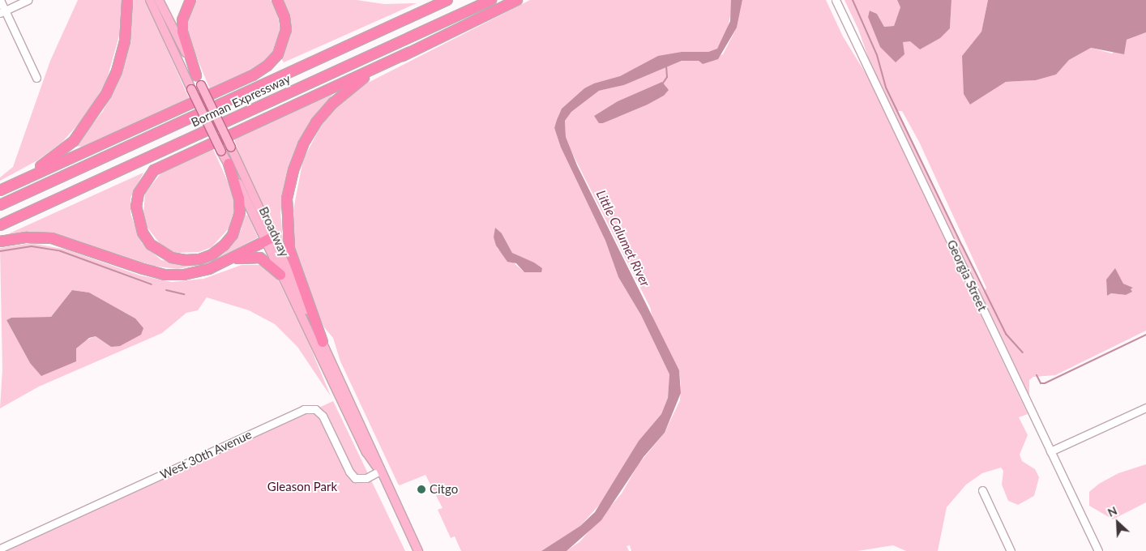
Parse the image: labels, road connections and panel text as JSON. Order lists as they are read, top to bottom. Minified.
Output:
{"streets":{"highway":["Borman Expressway"],"main road":["Broadway"],"street":["Georgia Street","West 30th Avenue"]},"crossings":[["Broadway","West 30th Avenue"]],"water":["Little Calumet River"],"parks":["Gleason Park"],"places":["Citgo"],"north":"top left"}
